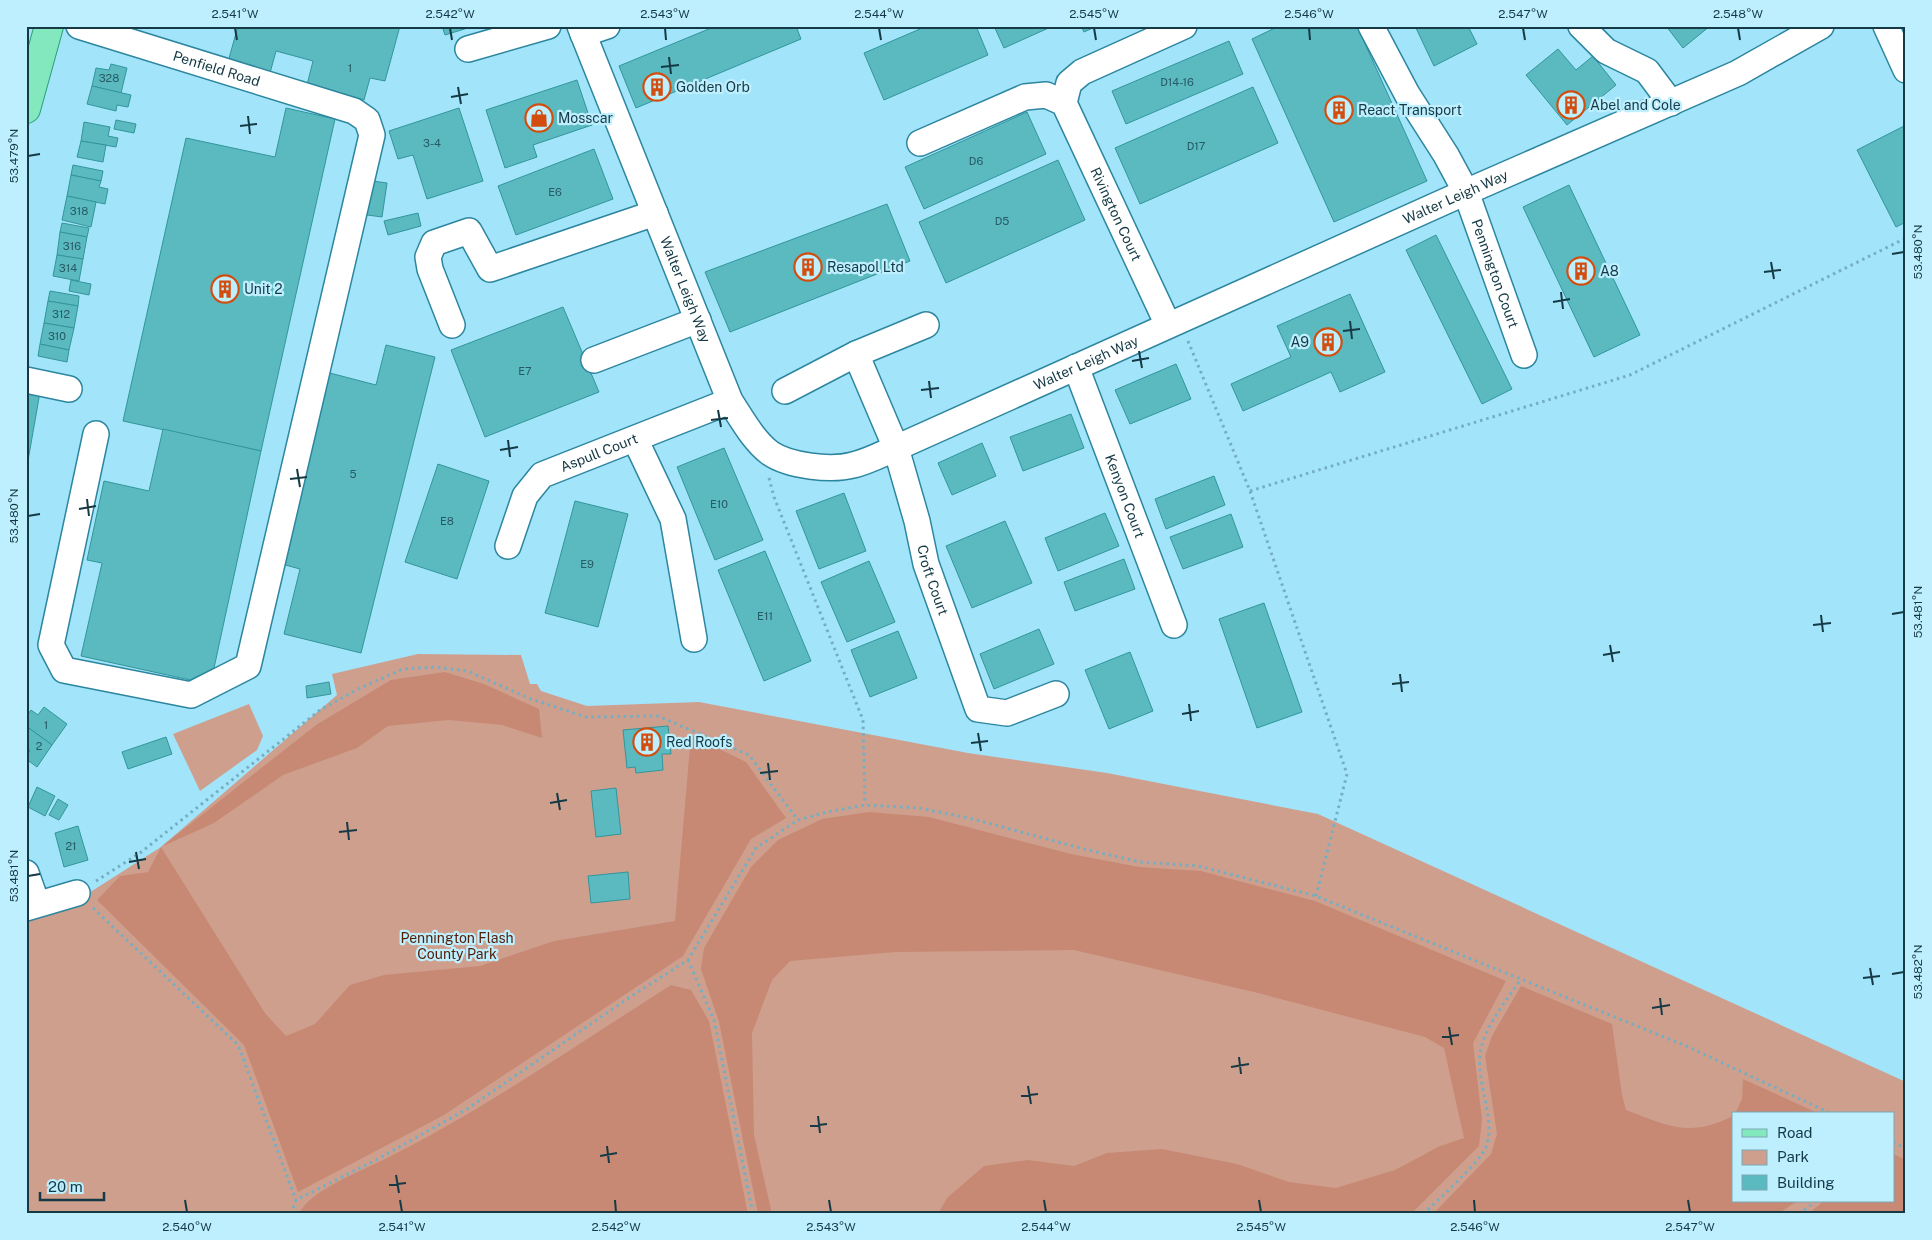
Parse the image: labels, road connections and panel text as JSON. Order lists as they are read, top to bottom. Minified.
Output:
{"streets":{"street":["Penfield Road","Walter Leigh Way","Rivington Court","Pennington Court","Aspull Court","Kenyon Court","Croft Court"]},"crossings":[["Walter Leigh Way","Rivington Court"],["Walter Leigh Way","Pennington Court"],["Walter Leigh Way","Aspull Court"],["Walter Leigh Way","Kenyon Court"],["Walter Leigh Way","Croft Court"]],"parks":["Pennington Flash County Park"],"places":{"building":["Golden Orb","Abel and Cole","React Transport","Resapol Ltd","A8","Unit 2","A9","Red Roofs"],"shop":["Mosscar"]},"house_numbers":["1","328","D14-16","3-4","D17","D6","E6","318","D5","316","314","312","310","E7","5","E10","E8","E9","E11","1","2","21"],"legend":["Road","Park","Building"],"scale_bar":"20 m","coordinates":["2.541°W","2.542°W","2.543°W","2.544°W","2.545°W","2.546°W","2.547°W","2.548°W","53.479°N","53.480°N","53.481°N","53.482°N","2.540°W"]}
